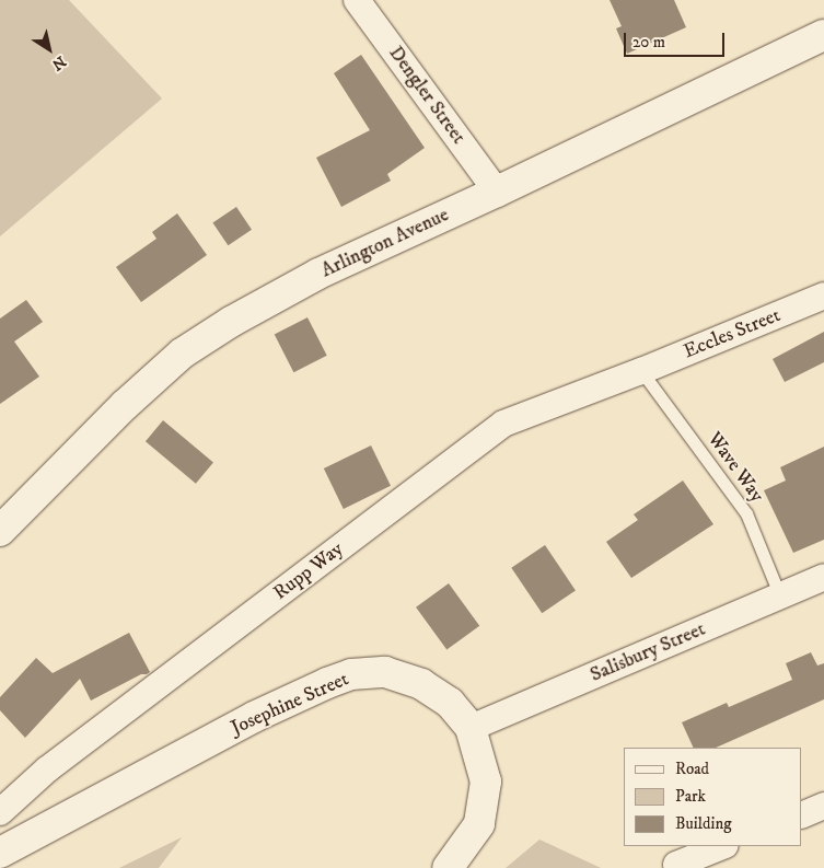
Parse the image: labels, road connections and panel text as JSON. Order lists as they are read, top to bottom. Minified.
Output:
{"streets":{"street":["Dengler Street","Arlington Avenue","Eccles Street","Rupp Way","Salisbury Street","Josephine Street"],"lane":["Wave Way"]},"crossings":[["Dengler Street","Arlington Avenue"],["Eccles Street","Wave Way"],["Eccles Street","Rupp Way"],["Wave Way","Rupp Way"],["Wave Way","Salisbury Street"],["Salisbury Street","Josephine Street"]],"legend":["Road","Park","Building"],"scale_bar":"20 m","north":"bottom right"}
